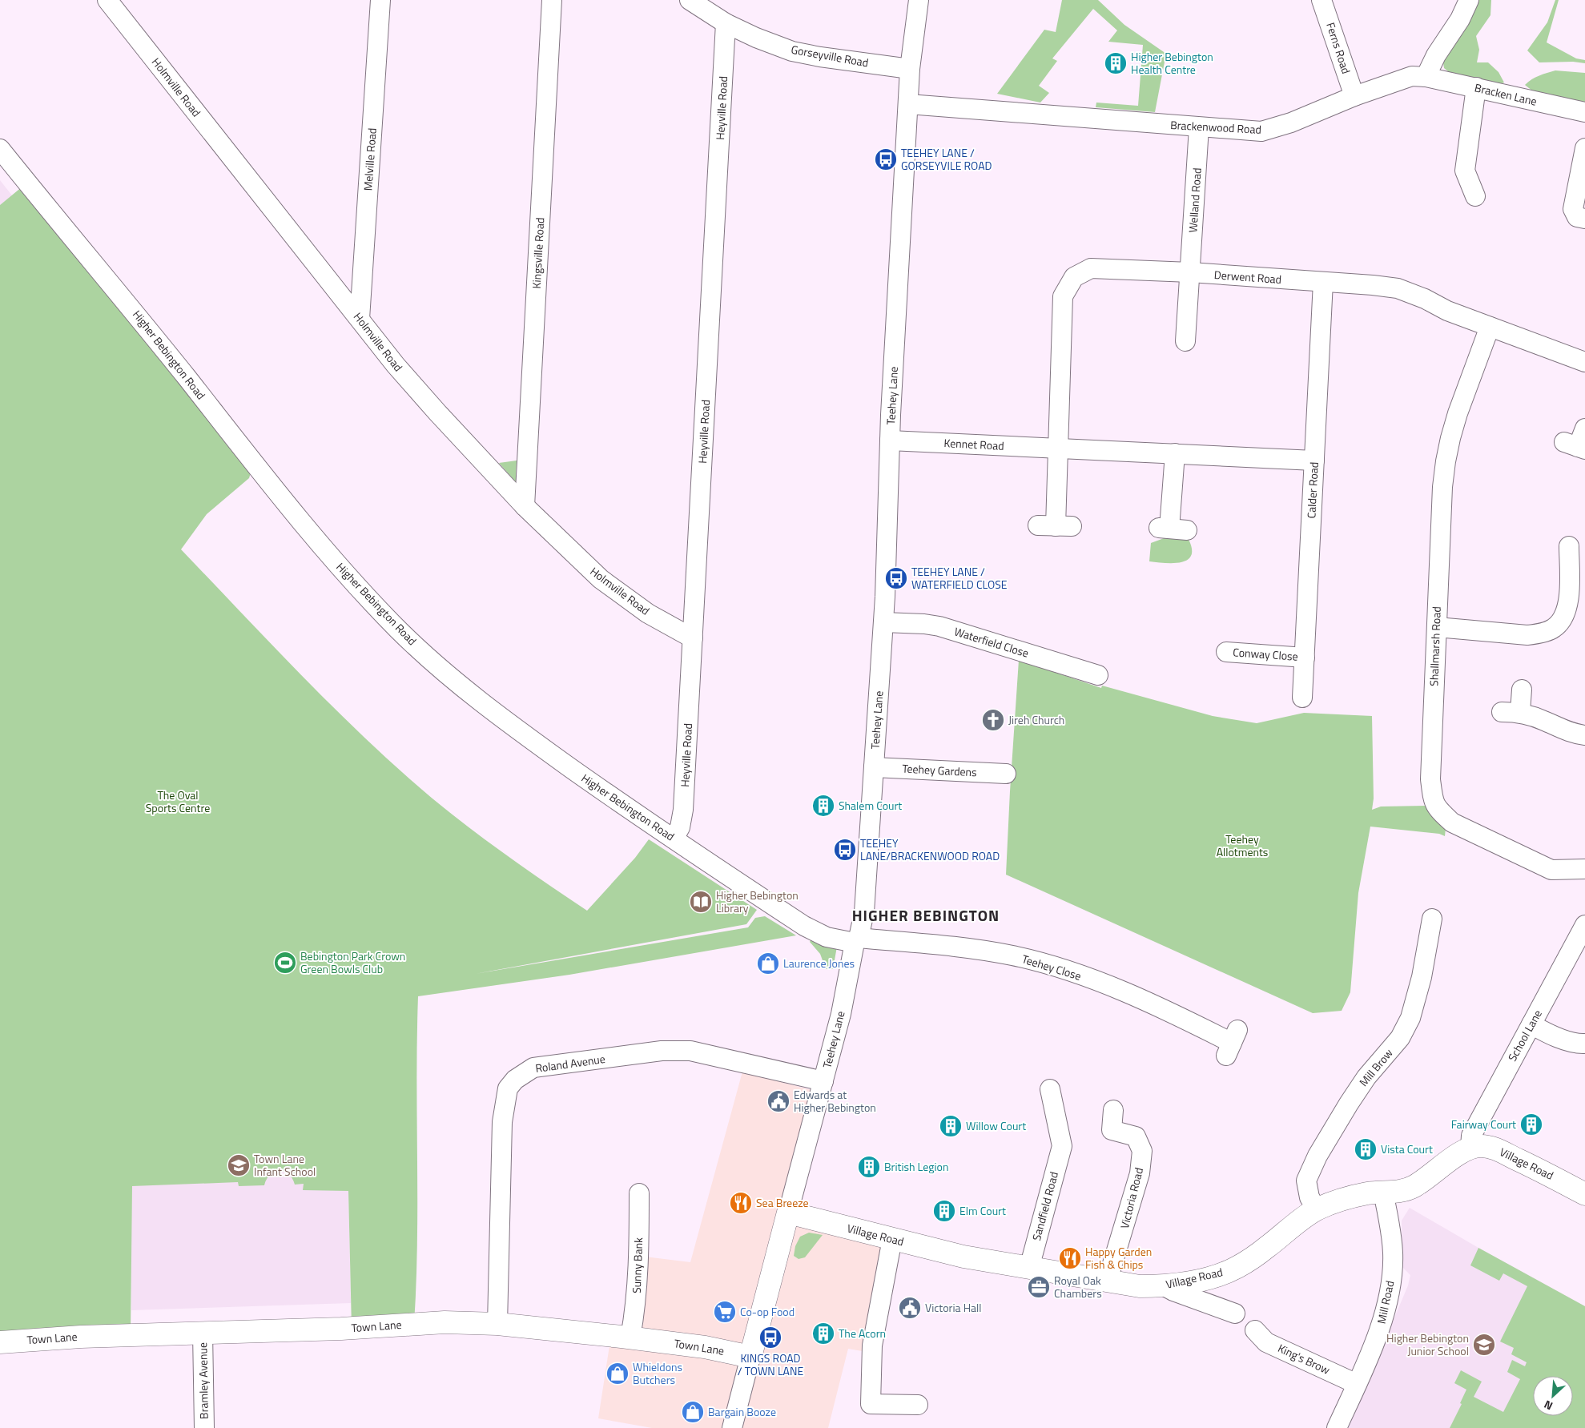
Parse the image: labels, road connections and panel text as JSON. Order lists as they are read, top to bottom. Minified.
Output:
{"streets":{"main road":["Teehey Lane","Village Road","Town Lane"],"street":["Ferns Road","Gorseyville Road","Holmville Road","Bracken Lane","Heyville Road","Brackenwood Road","Melville Road","Welland Road","Kingsville Road","Derwent Road","Higher Bebington Road","Kennet Road","Calder Road","Waterfield Close","Shallmarsh Road","Conway Close","Teehey Gardens","Teehey Close","School Lane","Roland Avenue","Mill Brow","Victoria Road","Sandfield Road","Sunny Bank","Mill Road","King's Brow","Bramley Avenue"]},"crossings":[["Ferns Road","Brackenwood Road"],["Gorseyville Road","Heyville Road"],["Gorseyville Road","Teehey Lane"],["Holmville Road","Heyville Road"],["Holmville Road","Melville Road"],["Holmville Road","Kingsville Road"],["Bracken Lane","Brackenwood Road"],["Heyville Road","Higher Bebington Road"],["Brackenwood Road","Welland Road"],["Brackenwood Road","Teehey Lane"],["Welland Road","Derwent Road"],["Derwent Road","Kennet Road"],["Derwent Road","Calder Road"],["Derwent Road","Shallmarsh Road"],["Higher Bebington Road","Teehey Lane"],["Higher Bebington Road","Teehey Close"],["Teehey Lane","Kennet Road"],["Teehey Lane","Waterfield Close"],["Teehey Lane","Teehey Gardens"],["Teehey Lane","Teehey Close"],["Teehey Lane","Roland Avenue"],["Teehey Lane","Village Road"],["Teehey Lane","Town Lane"],["Kennet Road","Calder Road"],["Calder Road","Conway Close"],["School Lane","Village Road"],["Roland Avenue","Town Lane"],["Mill Brow","Village Road"],["Village Road","Victoria Road"],["Village Road","Sandfield Road"],["Village Road","Mill Road"],["Sunny Bank","Town Lane"],["Mill Road","King's Brow"],["Town Lane","Bramley Avenue"]],"districts":["HIGHER BEBINGTON"],"parks":["The Oval Sports Centre","Teehey Allotments"],"places":{"building":["Higher Bebington Health Centre","Shalem Court","Fairway Court","Willow Court","Vista Court","British Legion","Elm Court","The Acorn"],"bus stop":["TEEHEY LANE / GORSEYVILE ROAD","TEEHEY LANE / WATERFIELD CLOSE","TEEHEY LANE/BRACKENWOOD ROAD","KINGS ROAD / TOWN LANE"],"church":["Jireh Church"],"library":["Higher Bebington Library"],"sports":["Bebington Park Crown Green Bowls Club"],"shop":["Laurence Jones","Whieldons Butchers","Bargain Booze"],"public building":["Edwards at Higher Bebington","Victoria Hall"],"school or university":["Town Lane Infant School","Higher Bebington Junior School"],"restaurant":["Sea Breeze","Happy Garden Fish & Chips"],"office":["Royal Oak Chambers"],"supermarket":["Co-op Food"]},"north":"bottom left"}
